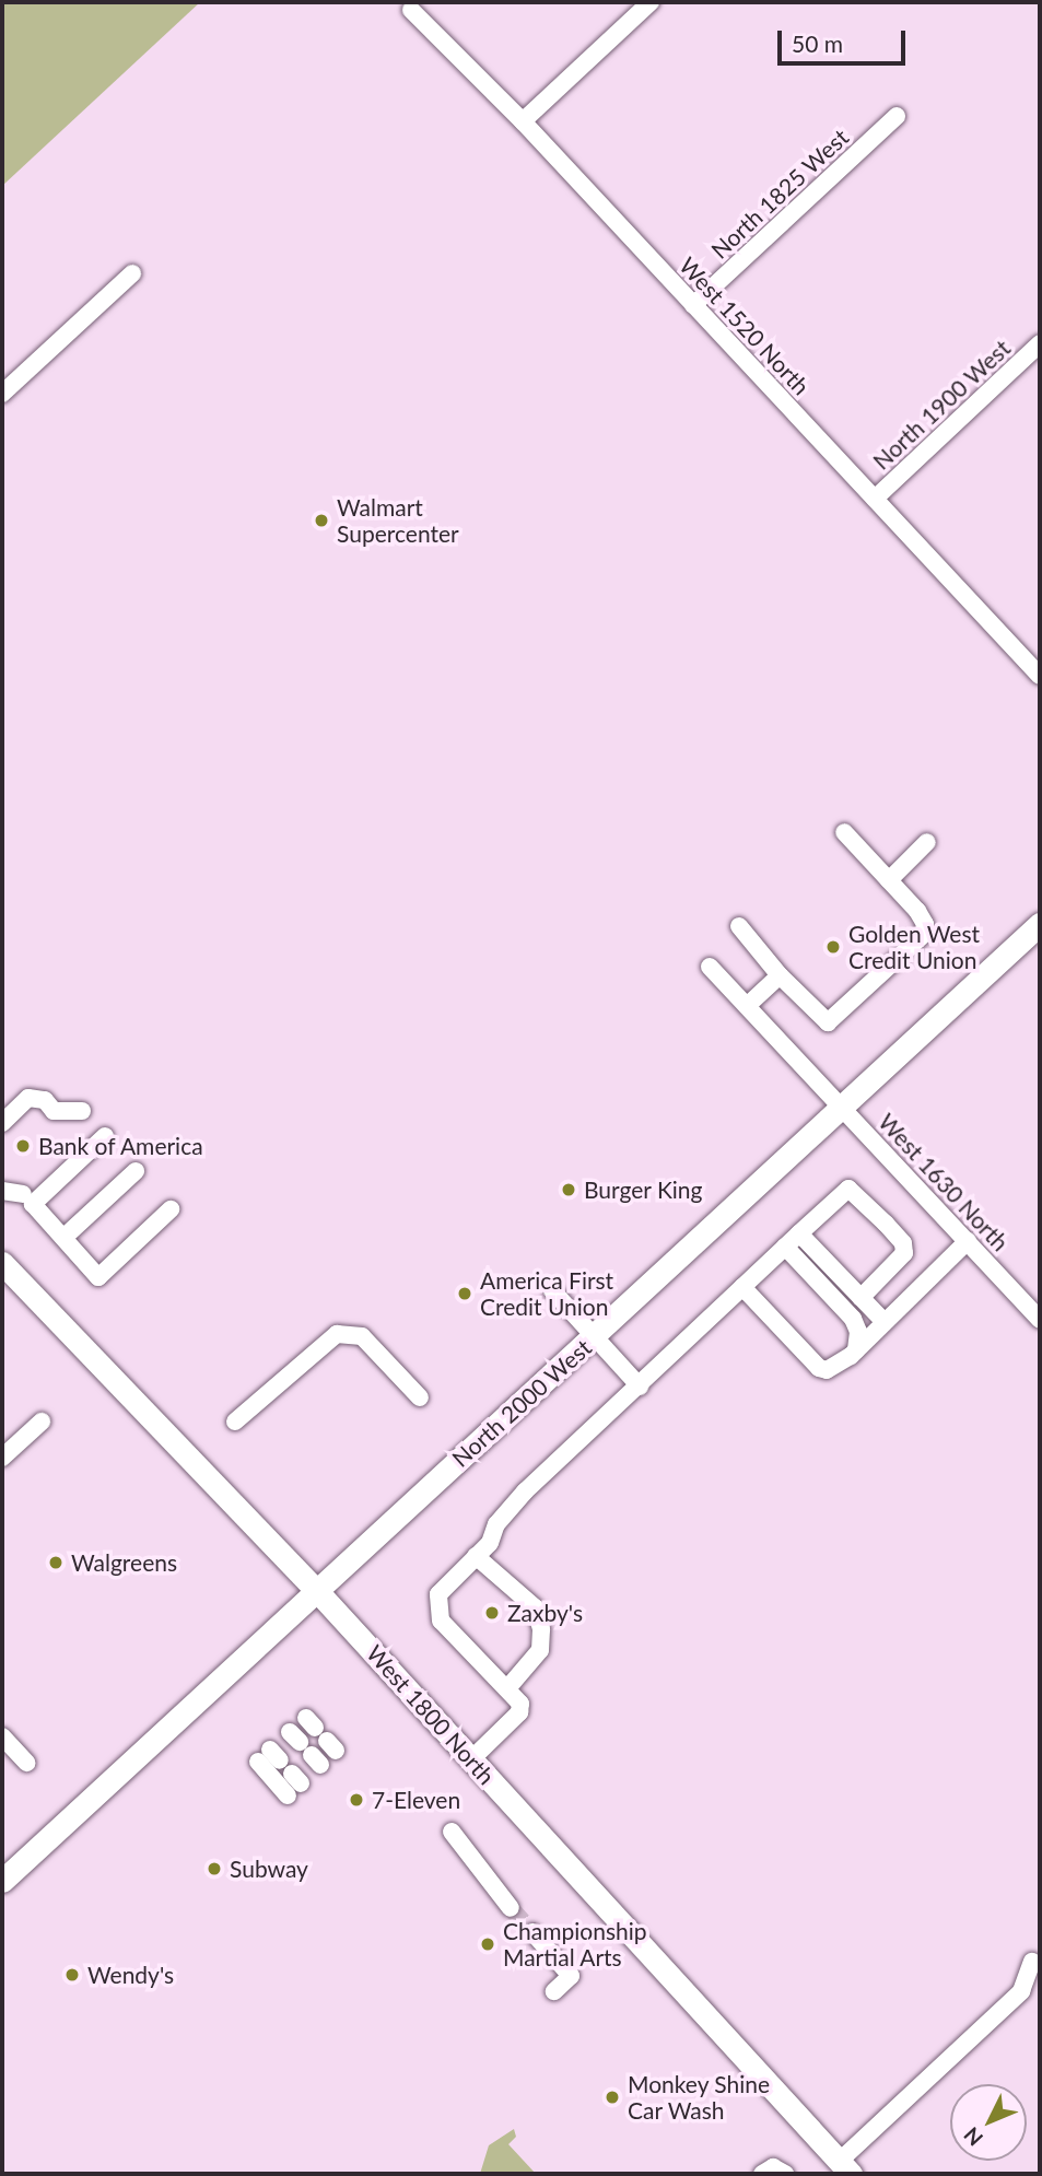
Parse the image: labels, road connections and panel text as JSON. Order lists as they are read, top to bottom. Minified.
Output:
{"streets":{"main road":["North 2000 West","West 1800 North"],"street":["North 1825 West","West 1520 North","North 1900 West","West 1630 North"]},"crossings":[["North 1825 West","West 1520 North"],["West 1520 North","North 1900 West"],["West 1630 North","North 2000 West"],["North 2000 West","West 1800 North"]],"places":["Walmart Supercenter","Golden West Credit Union","Bank of America","Burger King","America First Credit Union","Walgreens","Zaxby's","7-Eleven","Subway","Championship Martial Arts","Wendy's","Monkey Shine Car Wash"],"scale_bar":"50 m","north":"bottom left"}
